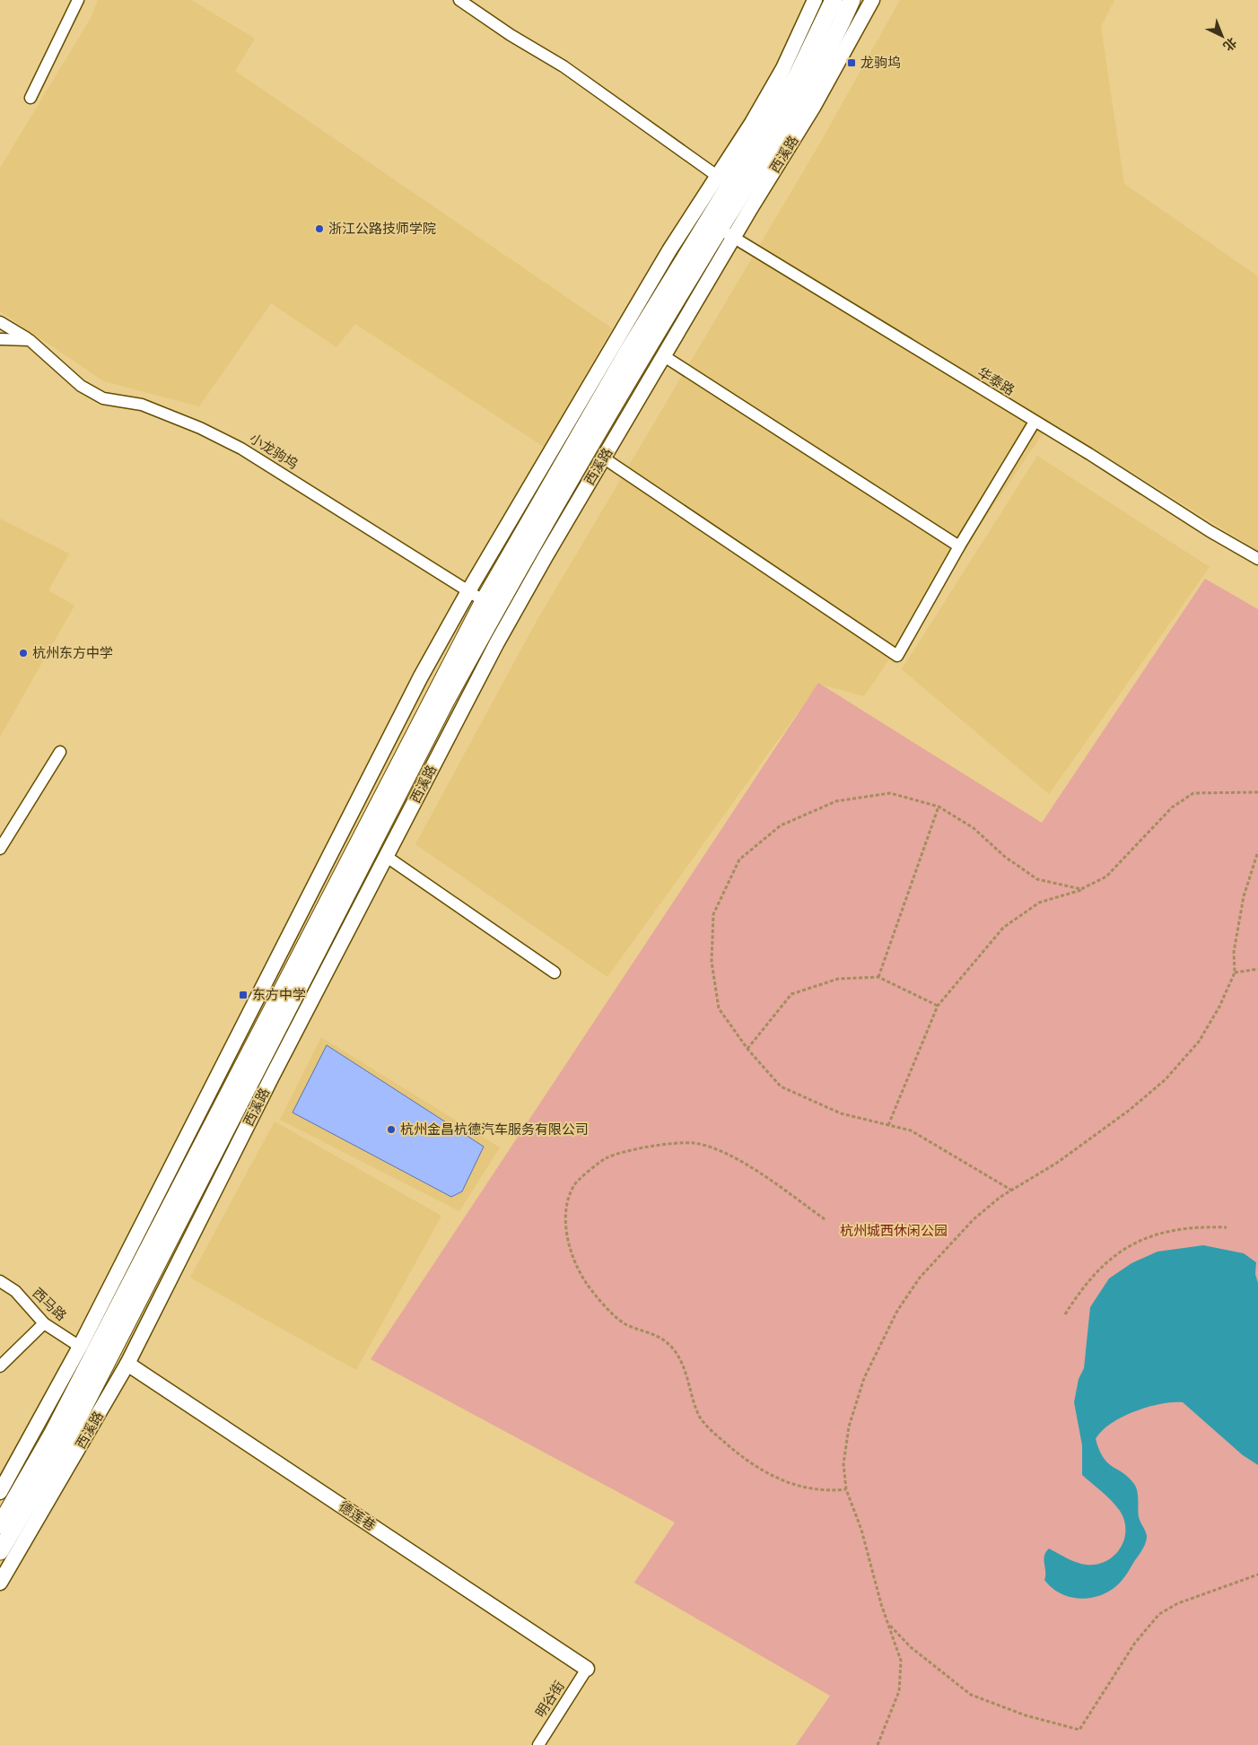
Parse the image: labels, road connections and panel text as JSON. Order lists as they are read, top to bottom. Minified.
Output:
{"streets":{"main road":["西溪路"],"street":["华泰路","小龙驹坞","西马路","德莲巷","明谷街"]},"crossings":[["西溪路","华泰路"],["西溪路","小龙驹坞"],["西溪路","西马路"],["西溪路","德莲巷"],["德莲巷","明谷街"]],"parks":["杭州城西休闲公园"],"places":{"transit":["龙驹坞","东方中学"],"other":["浙江公路技师学院","杭州东方中学","杭州金昌杭德汽车服务有限公司"]},"north":"bottom right"}
